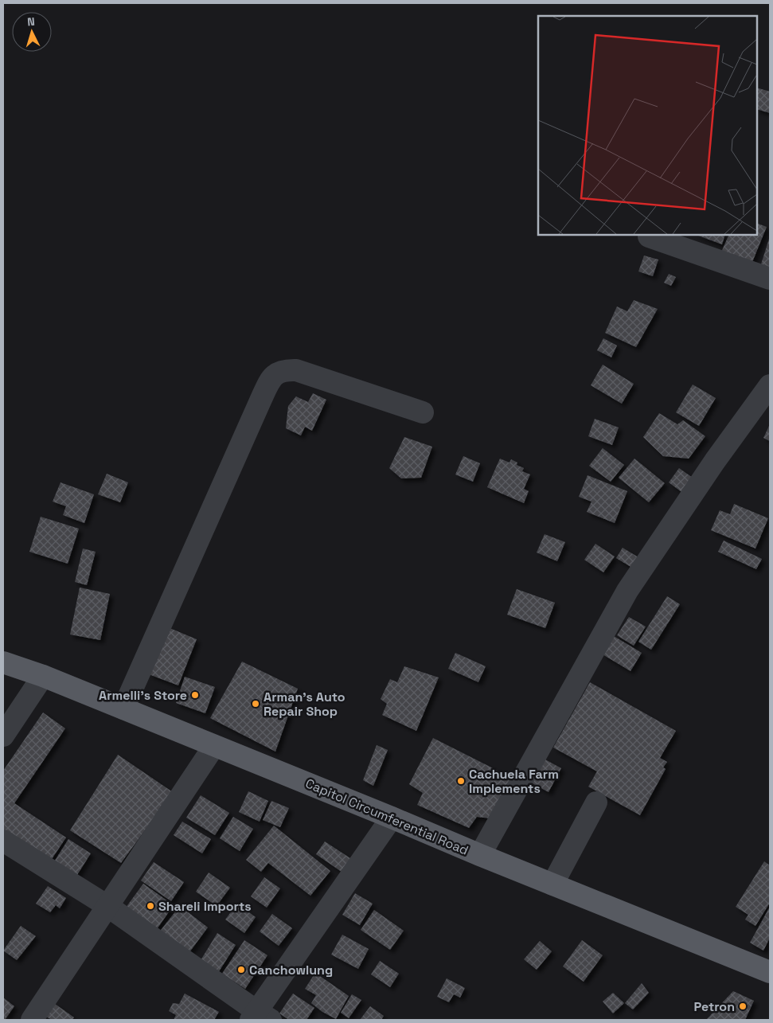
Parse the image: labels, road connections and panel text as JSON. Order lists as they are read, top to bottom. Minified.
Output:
{"streets":{"main road":["Capitol Circumferential Road"]},"places":["Armelli's Store","Arman's Auto Repair Shop","Cachuela Farm Implements","Shareli Imports","Canchowlung","Petron"],"north":"top"}
